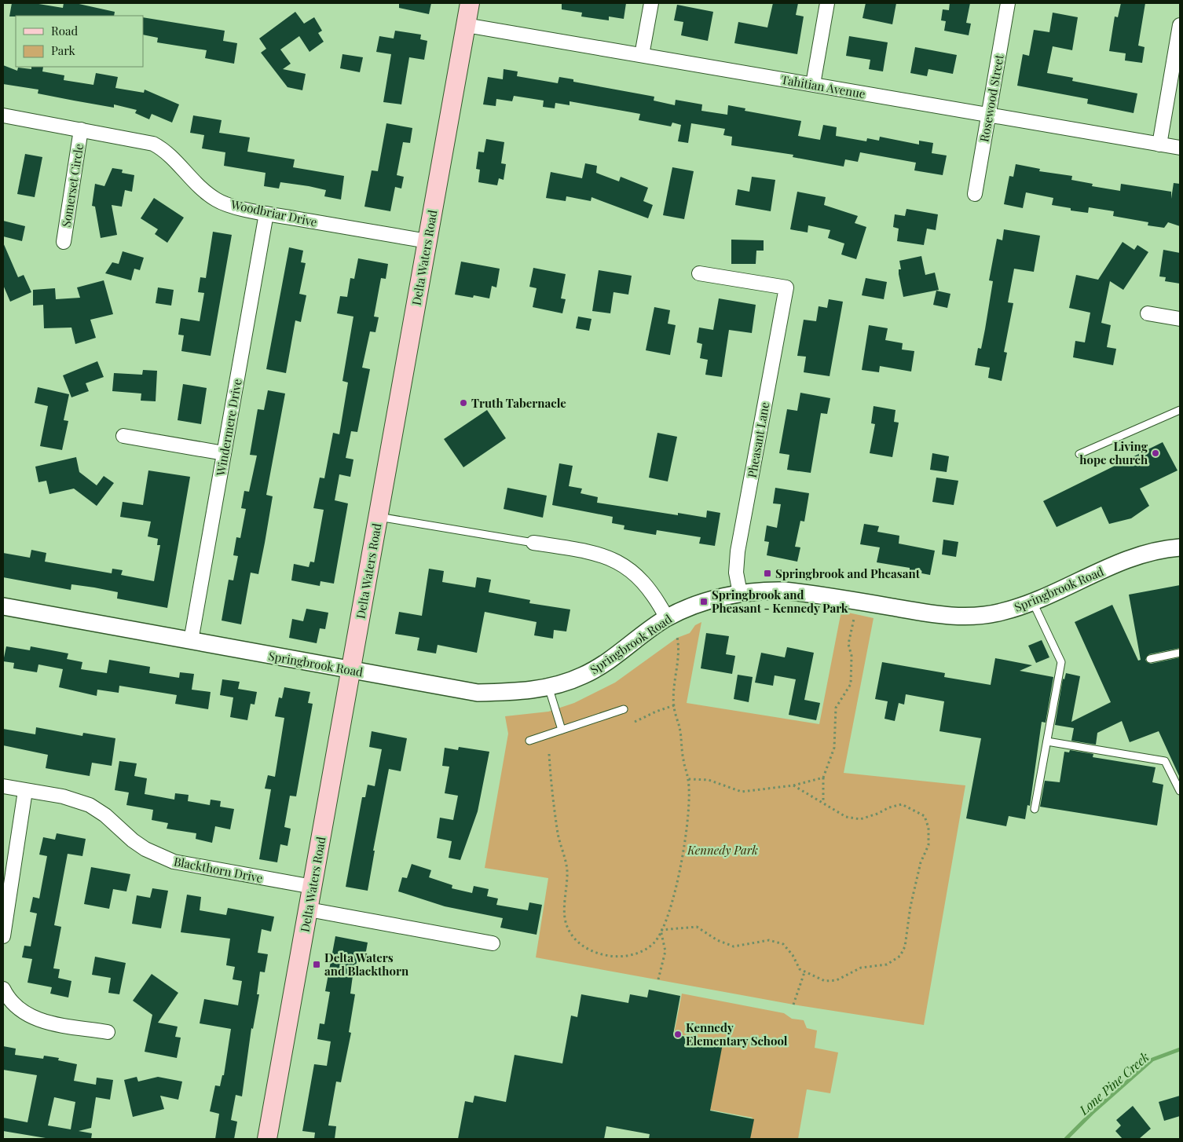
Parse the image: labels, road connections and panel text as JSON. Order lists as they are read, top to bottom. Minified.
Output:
{"streets":{"main road":["Delta Waters Road"],"street":["Tahitian Avenue","Rosewood Street","Somerset Circle","Woodbriar Drive","Windermere Drive","Pheasant Lane","Springbrook Road","Blackthorn Drive"]},"crossings":[["Tahitian Avenue","Rosewood Street"],["Tahitian Avenue","Delta Waters Road"],["Somerset Circle","Woodbriar Drive"],["Woodbriar Drive","Delta Waters Road"],["Woodbriar Drive","Windermere Drive"],["Delta Waters Road","Springbrook Road"],["Delta Waters Road","Blackthorn Drive"],["Windermere Drive","Springbrook Road"],["Pheasant Lane","Springbrook Road"]],"water":["Lone Pine Creek"],"parks":["Kennedy Park"],"places":{"other":["Truth Tabernacle","Living hope church","Kennedy Elementary School"],"transit":["Springbrook and Pheasant","Springbrook and Pheasant - Kennedy Park","Delta Waters and Blackthorn"]},"legend":["Road","Park"]}
